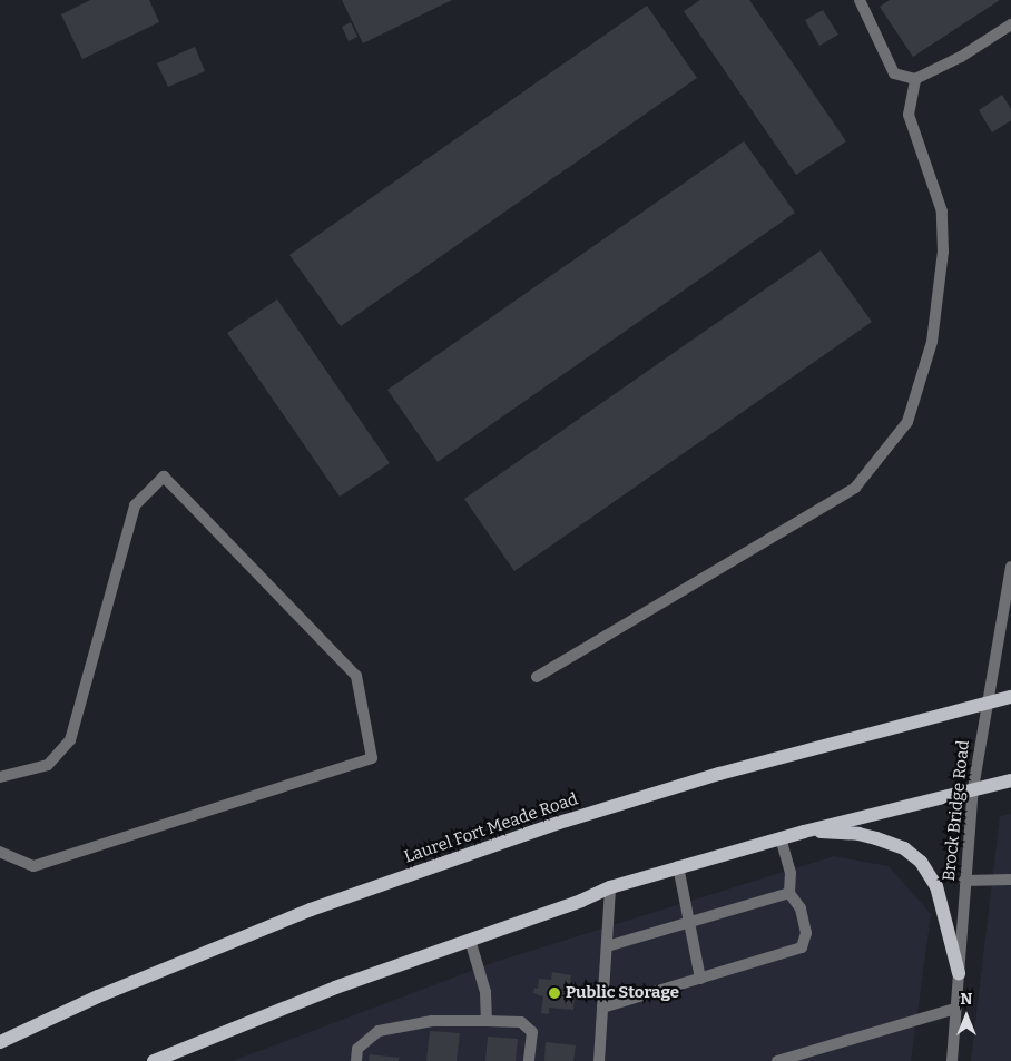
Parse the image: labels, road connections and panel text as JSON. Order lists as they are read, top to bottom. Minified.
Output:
{"streets":{"main road":["Laurel Fort Meade Road"],"street":["Brock Bridge Road"]},"crossings":[["Brock Bridge Road","Laurel Fort Meade Road"]],"places":["Public Storage"],"north":"top"}
